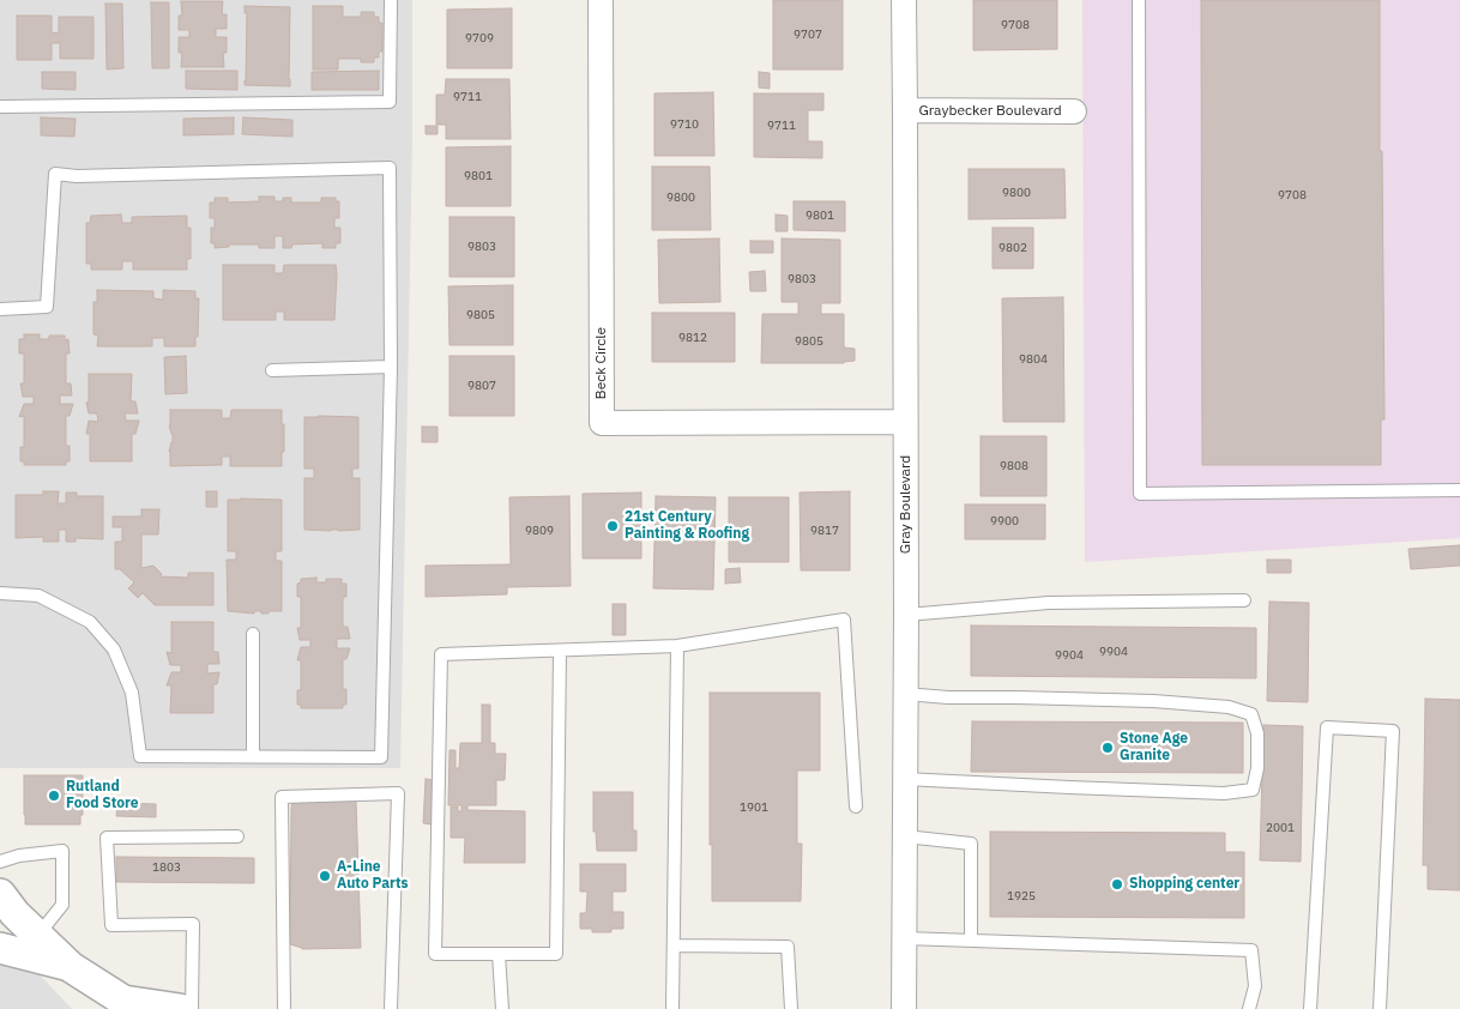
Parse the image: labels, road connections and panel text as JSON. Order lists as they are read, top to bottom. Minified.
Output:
{"streets":{"street":["Graybecker Boulevard","Beck Circle","Gray Boulevard"]},"crossings":[["Graybecker Boulevard","Gray Boulevard"],["Beck Circle","Gray Boulevard"]],"places":["21st Century Painting & Roofing","Stone Age Granite","Rutland Food Store","A-Line Auto Parts","Shopping center"],"house_numbers":["9708","9707","9709","9711","9710","9711","9801","9800","9708","9800","9801","9803","9802","9803","9805","9812","9805","9804","9807","9808","9900","9809","9817","9904","9904","1901","2001","1803","1925"]}
